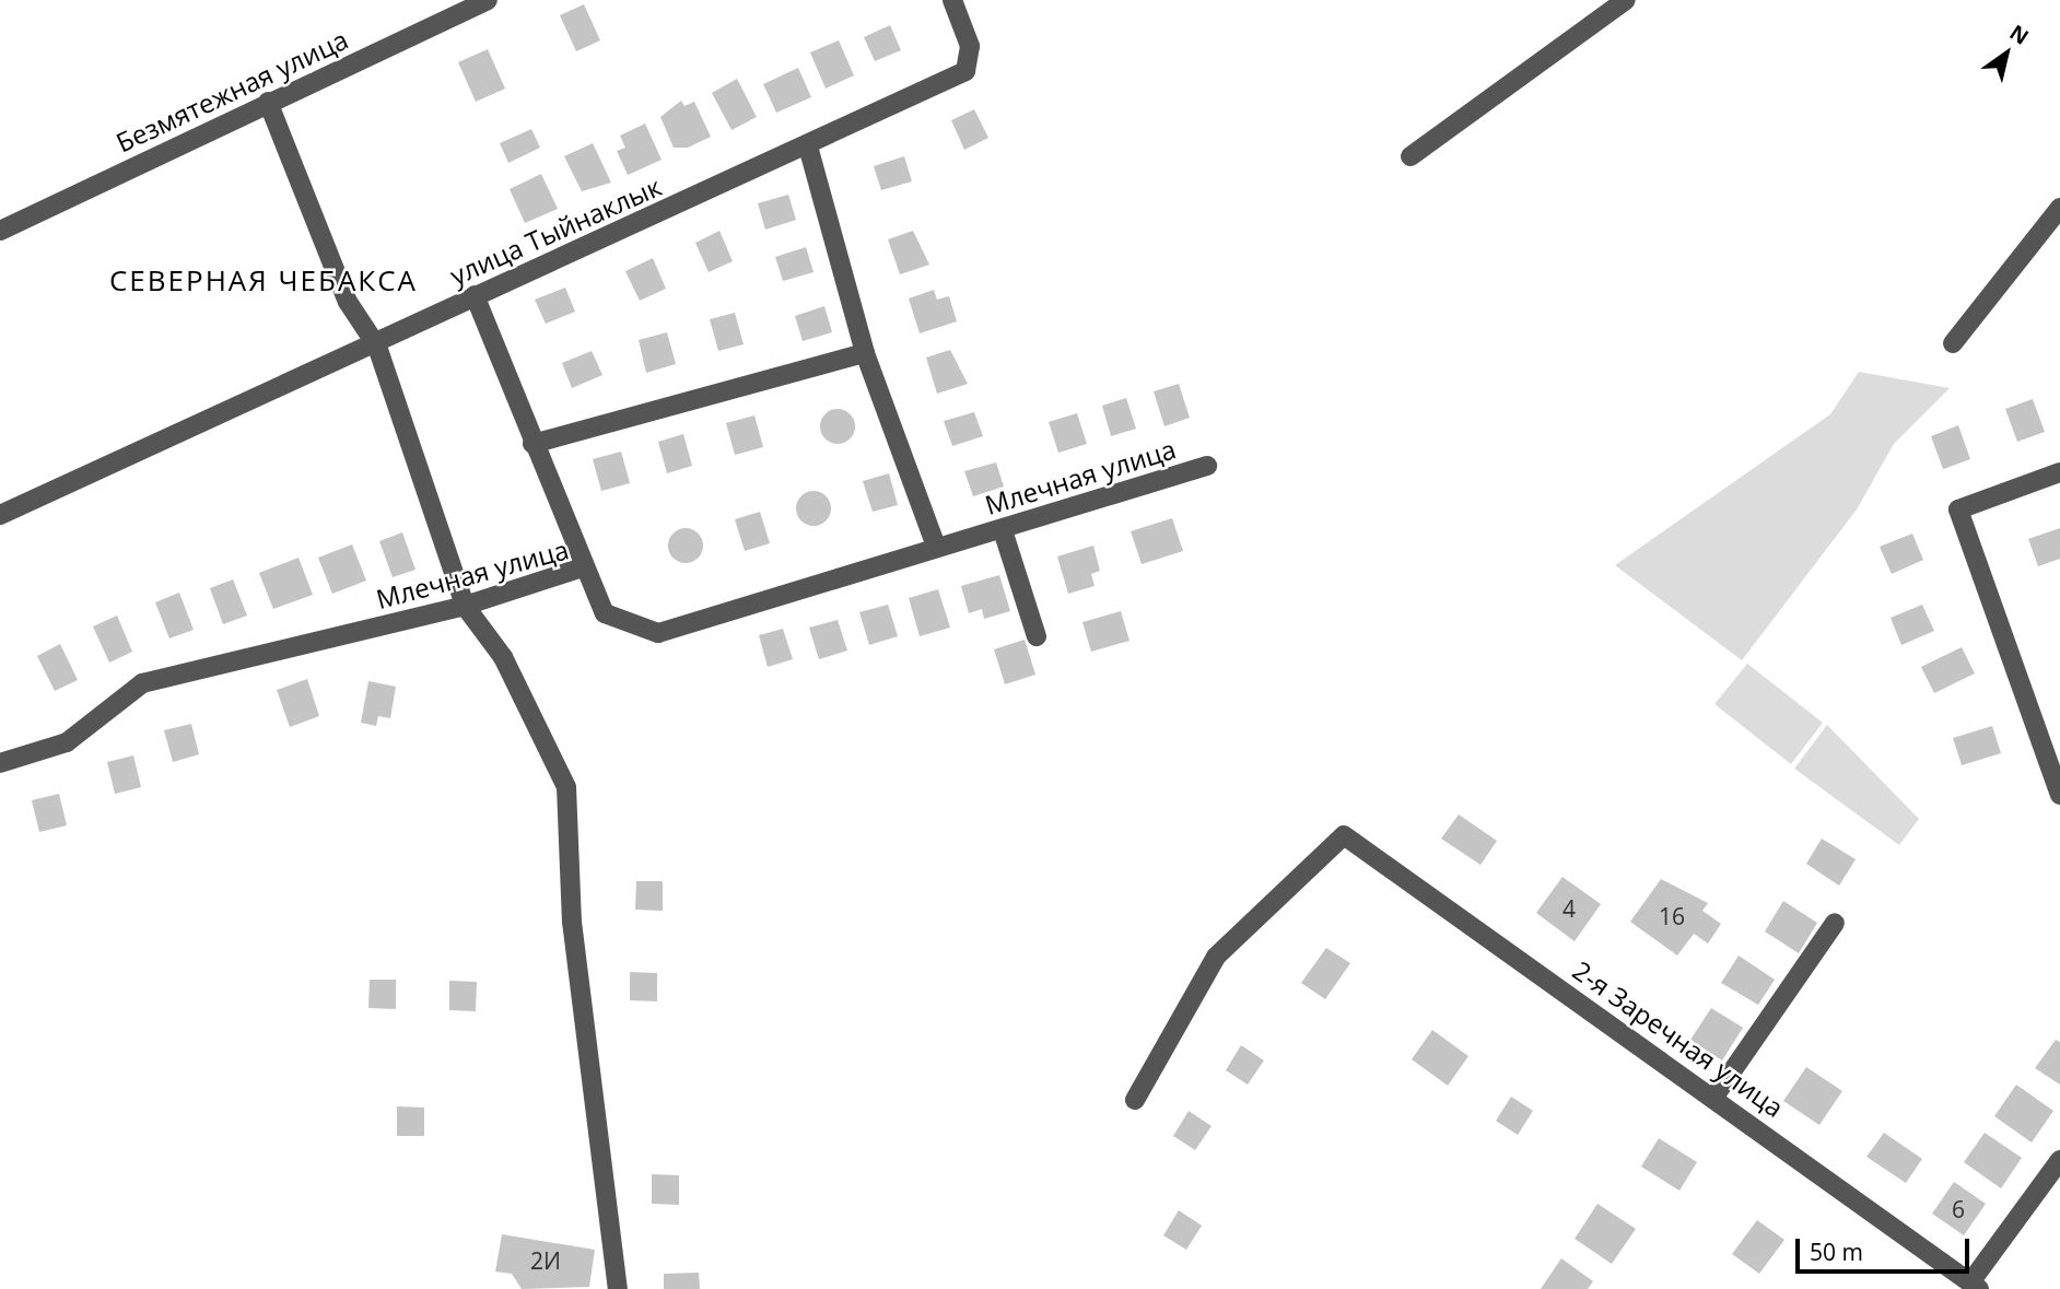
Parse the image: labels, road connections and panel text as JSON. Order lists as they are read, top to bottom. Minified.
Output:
{"streets":{"street":["Безмятежная улица","улица Тыйнаклык","Млечная улица","2-я Заречная улица"]},"districts":["СЕВЕРНАЯ ЧЕБАКСА"],"house_numbers":["4","16","6","2И"],"scale_bar":"50 m","north":"top right"}
